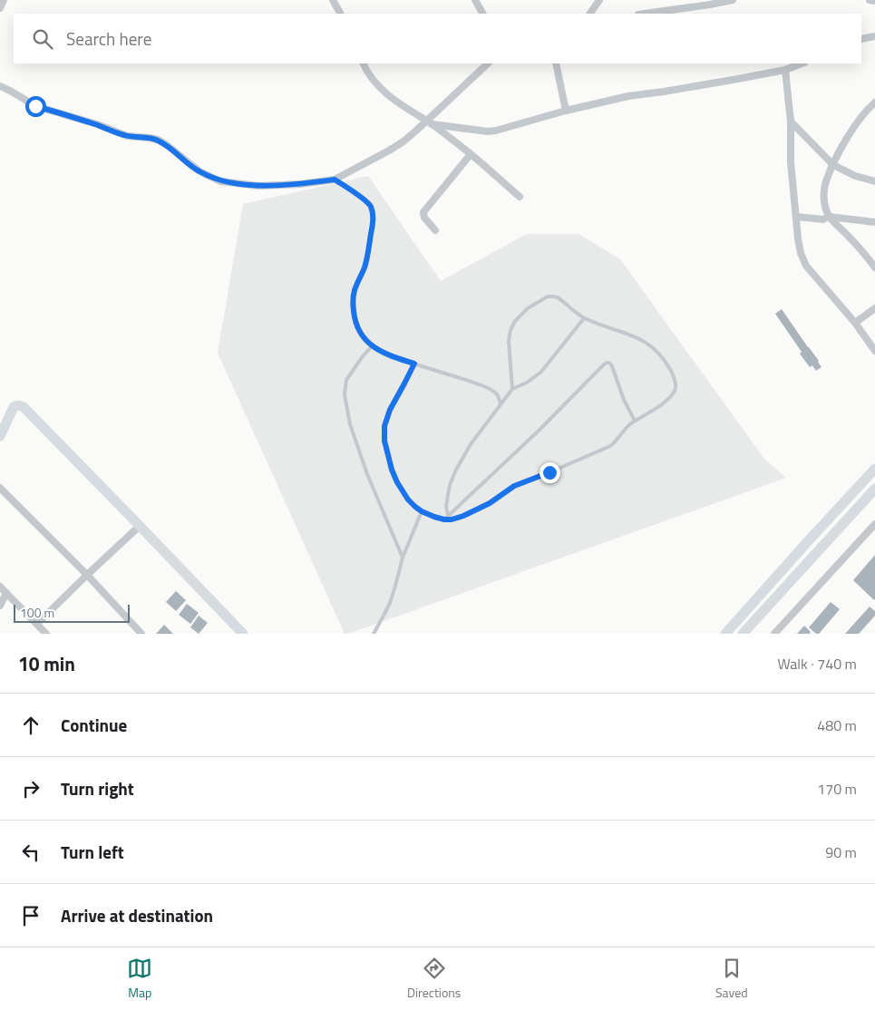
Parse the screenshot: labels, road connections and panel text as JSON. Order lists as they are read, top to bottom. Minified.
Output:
{"scale_bar":"100 m","page":{"search":"Search here","scale":"100 m","heading":["10 min","Walk · 740 m"],"list":[["Continue","480 m"],["Turn right","170 m"],["Turn left","90 m"],"Arrive at destination"],"nav":["Map","Directions","Saved"]}}
